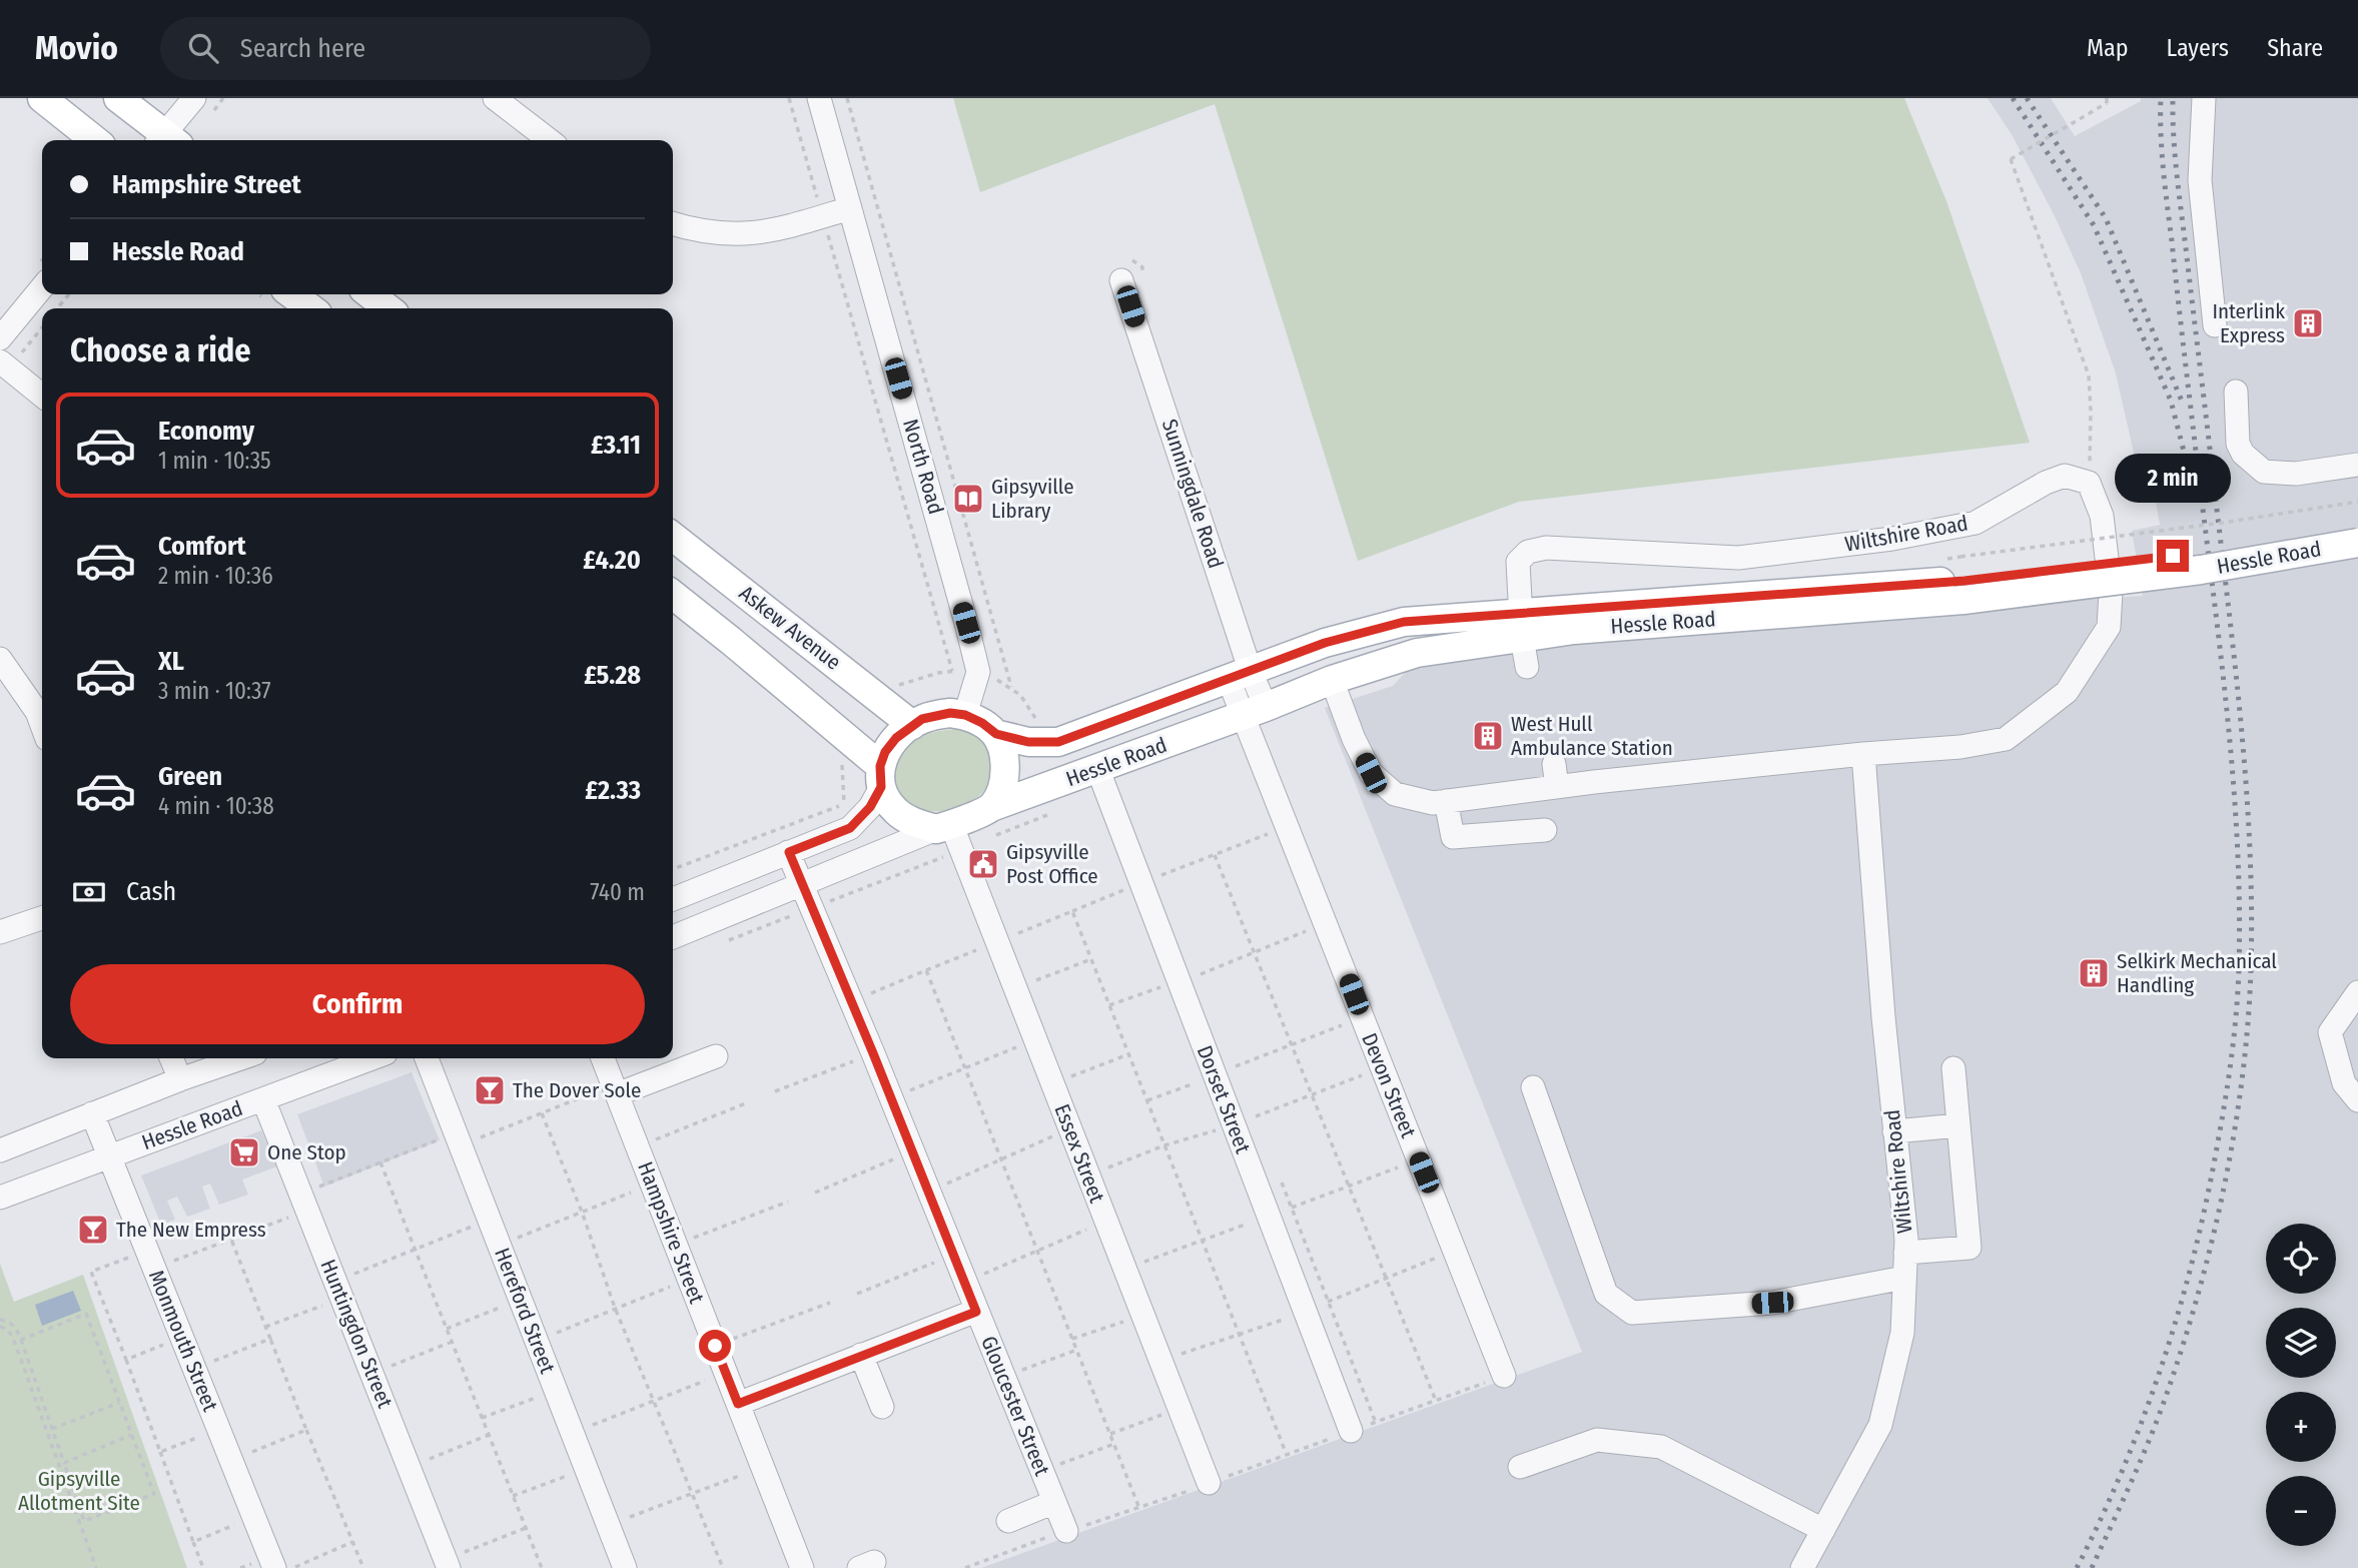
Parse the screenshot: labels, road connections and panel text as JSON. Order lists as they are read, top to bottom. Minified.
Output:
{"streets":{"main road":["Hessle Road","Askew Avenue"],"street":["North Road","Sunningdale Road","Wiltshire Road","Devon Street","Dorset Street","Essex Street","Hampshire Street","Hereford Street","Huntingdon Street","Monmouth Street","Gloucester Street"]},"crossings":[["North Road","Hessle Road"],["North Road","Askew Avenue"],["North Road","Essex Street"],["Sunningdale Road","Hessle Road"],["Sunningdale Road","Devon Street"],["Wiltshire Road","Hessle Road"],["Hessle Road","Askew Avenue"],["Hessle Road","Devon Street"],["Hessle Road","Dorset Street"],["Hessle Road","Essex Street"],["Hessle Road","Huntingdon Street"],["Hessle Road","Monmouth Street"],["Askew Avenue","Essex Street"]],"parks":["Gipsyville Allotment Site"],"places":{"building":["Interlink Express","West Hull Ambulance Station","Selkirk Mechanical Handling"],"library":["Gipsyville Library"],"public building":["Gipsyville Post Office"],"bar":["The Dover Sole","The New Empress"],"supermarket":["One Stop"]},"page":{"header":"Movio","search":"Search here","nav":["Map","Layers","Share"],"banner":["Hampshire Street","Hessle Road"],"heading":"Choose a ride","list":[{"name":"Economy","note":"1 min · 10:35","value":"£3.11"},{"name":"Comfort","note":"2 min · 10:36","value":"£4.20"},{"name":"XL","note":"3 min · 10:37","value":"£5.28"},{"name":"Green","note":"4 min · 10:38","value":"£2.33"}],"bubble":"2 min","pay":["Cash","740 m"],"buttons":"Confirm","map_buttons":["+","−"]}}
